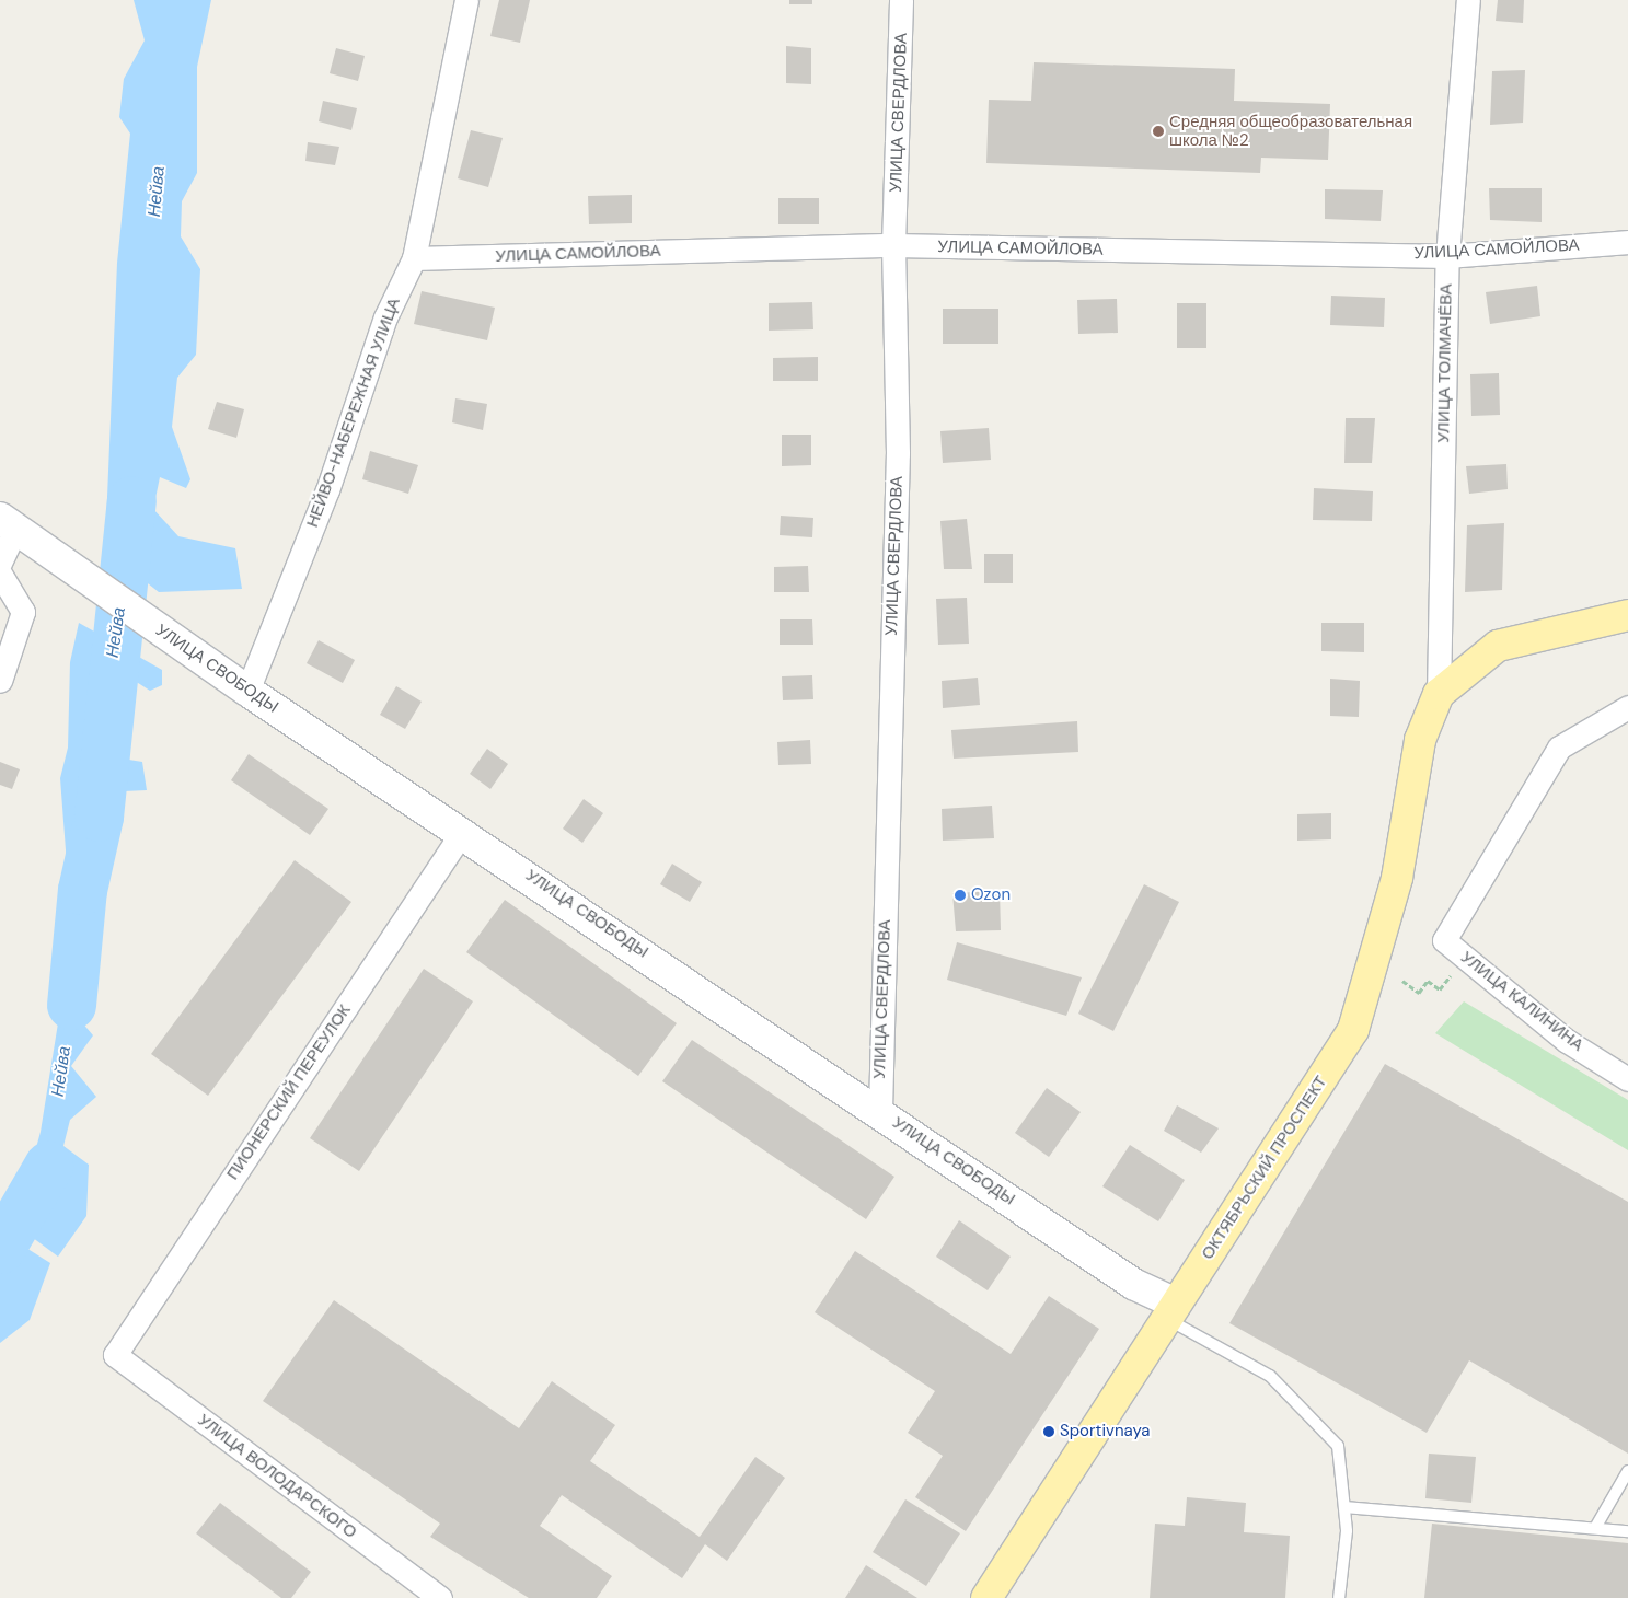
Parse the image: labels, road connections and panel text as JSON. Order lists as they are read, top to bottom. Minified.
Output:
{"streets":{"main road":["УЛИЦА СВОБОДЫ","ОКТЯБРЬСКИЙ ПРОСПЕКТ"],"street":["УЛИЦА СВЕРДЛОВА","УЛИЦА САМОЙЛОВА","УЛИЦА ТОЛМАЧЁВА","НЕЙВО-НАБЕРЕЖНАЯ УЛИЦА","УЛИЦА КАЛИНИНА","ПИОНЕРСКИЙ ПЕРЕУЛОК","УЛИЦА ВОЛОДАРСКОГО"]},"crossings":[["УЛИЦА СВЕРДЛОВА","УЛИЦА САМОЙЛОВА"],["УЛИЦА СВЕРДЛОВА","УЛИЦА СВОБОДЫ"],["УЛИЦА САМОЙЛОВА","УЛИЦА ТОЛМАЧЁВА"],["УЛИЦА САМОЙЛОВА","НЕЙВО-НАБЕРЕЖНАЯ УЛИЦА"],["УЛИЦА ТОЛМАЧЁВА","ОКТЯБРЬСКИЙ ПРОСПЕКТ"],["НЕЙВО-НАБЕРЕЖНАЯ УЛИЦА","УЛИЦА СВОБОДЫ"],["УЛИЦА СВОБОДЫ","ПИОНЕРСКИЙ ПЕРЕУЛОК"],["УЛИЦА СВОБОДЫ","ОКТЯБРЬСКИЙ ПРОСПЕКТ"],["ПИОНЕРСКИЙ ПЕРЕУЛОК","УЛИЦА ВОЛОДАРСКОГО"]],"water":["Нейва"],"places":["Средняя общеобразовательная школа №2","Ozon","Sportivnaya"]}
